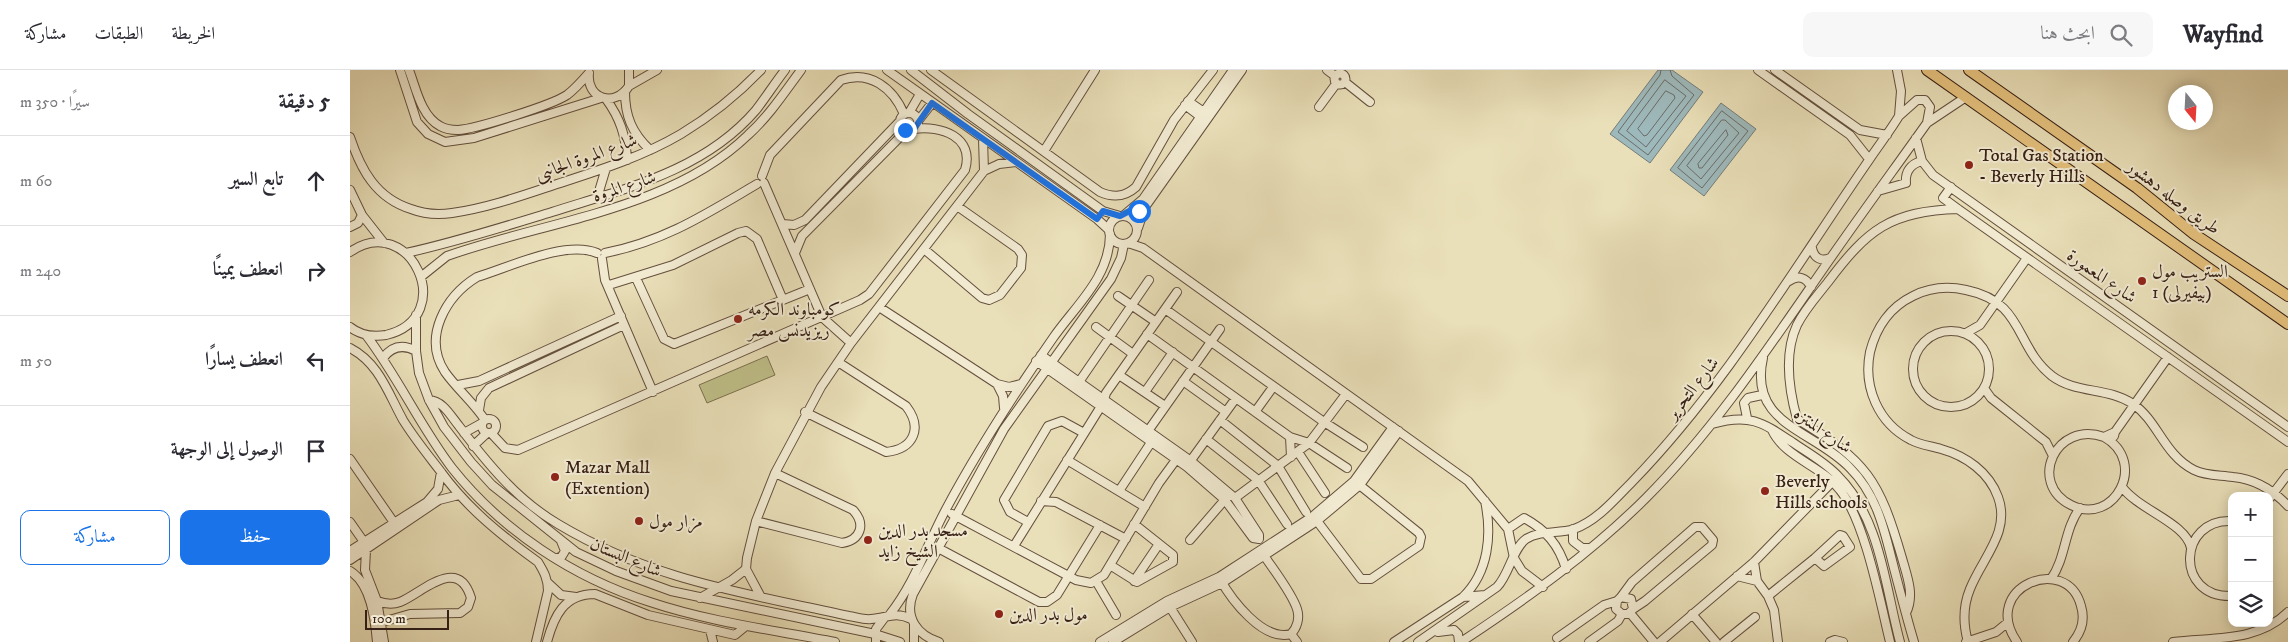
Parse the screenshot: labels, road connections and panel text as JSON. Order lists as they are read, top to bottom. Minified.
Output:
{"streets":{"main road":["طريق وصله دهشور"],"street":["شارع المروة الجانبى","شارع المروة","شارع المعمورة","شارع التحرير","شارع المنتزه","شارع البستان"]},"crossings":[["شارع المروة","شارع البستان"],["طريق وصله دهشور","شارع التحرير"],["شارع المعمورة","شارع التحرير"]],"places":["Total Gas Station - Beverly Hills","الستريب مول 1 (بيفيرلى)","كومباوند الكرمه ريزيدنس مصر","Mazar Mall (Extention)","Beverly Hills schools","مزار مول","مسجد بدر الدين الشيخ زايد","مول بدر الدين"],"scale_bar":"100 m","north":"bottom","page":{"header":"Wayfind","search":"ابحث هنا","nav":["الخريطة","الطبقات","مشاركة"],"heading":["5 دقيقة","سيرًا · 350 m"],"list":[["تابع السير","60 m"],["انعطف يمينًا","240 m"],["انعطف يسارًا","50 m"],"الوصول إلى الوجهة"],"map_buttons":["+","−"],"buttons":["حفظ","مشاركة"],"scale":"100 m"}}
